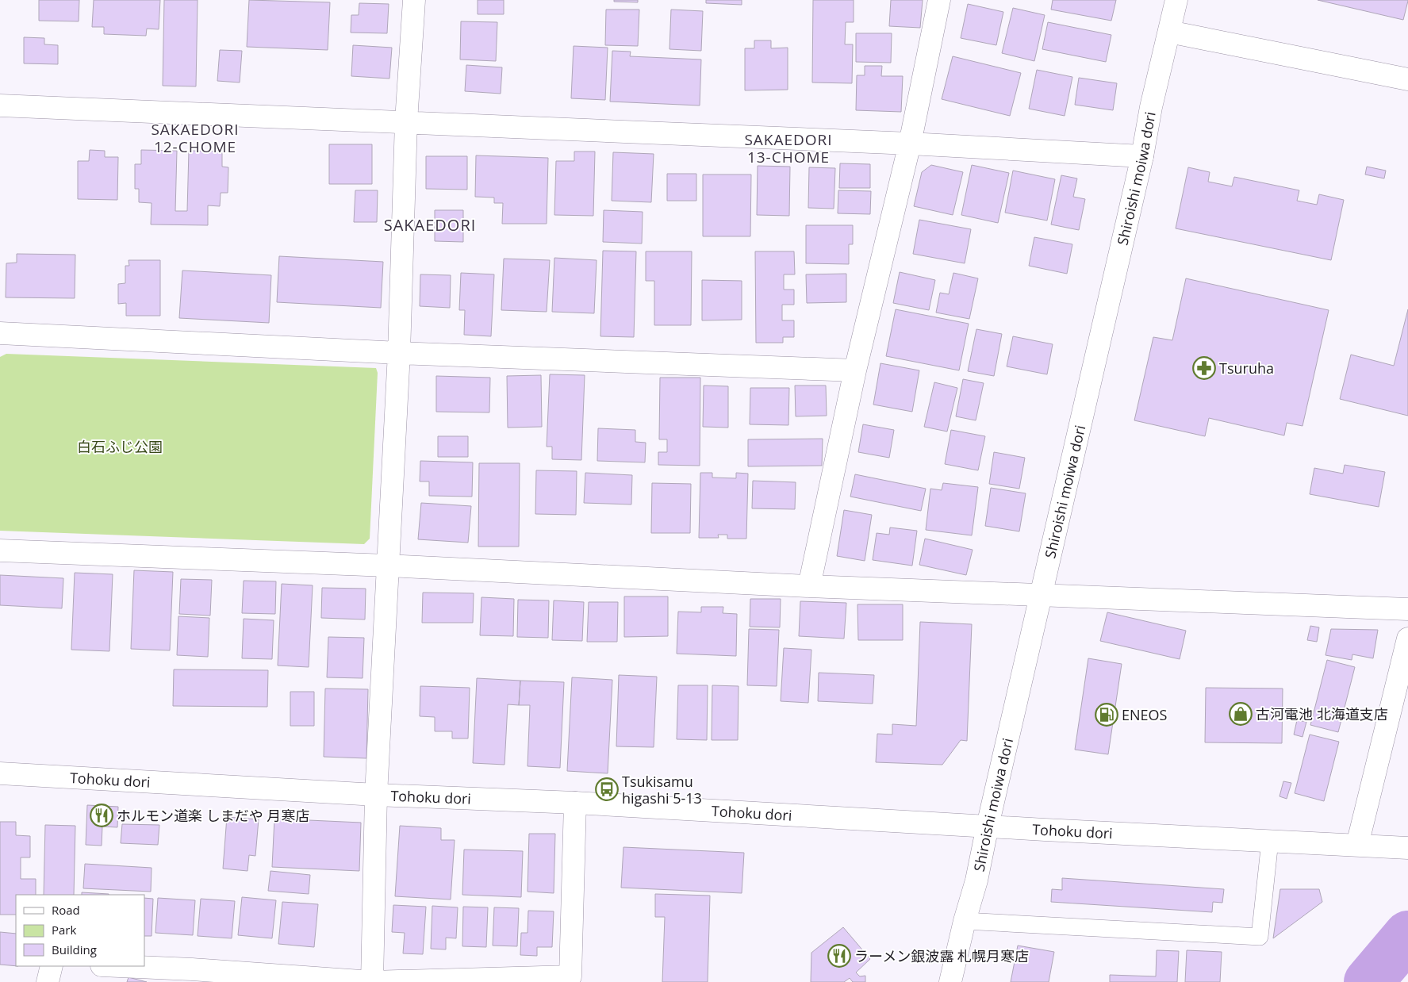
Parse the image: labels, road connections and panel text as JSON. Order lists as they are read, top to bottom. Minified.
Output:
{"streets":{"street":["Shiroishi moiwa dori","Tohoku dori"]},"crossings":[["Shiroishi moiwa dori","Tohoku dori"]],"districts":["SAKAEDORI 12-CHOME","SAKAEDORI 13-CHOME","SAKAEDORI"],"parks":["白石ふじ公園"],"places":{"pharmacy":["Tsuruha"],"shop":["古河電池 北海道支店"],"fuel station":["ENEOS"],"bus stop":["Tsukisamu higashi 5-13"],"restaurant":["ホルモン道楽 しまだや 月寒店","ラーメン銀波露 札幌月寒店"]},"legend":["Road","Park","Building"]}
